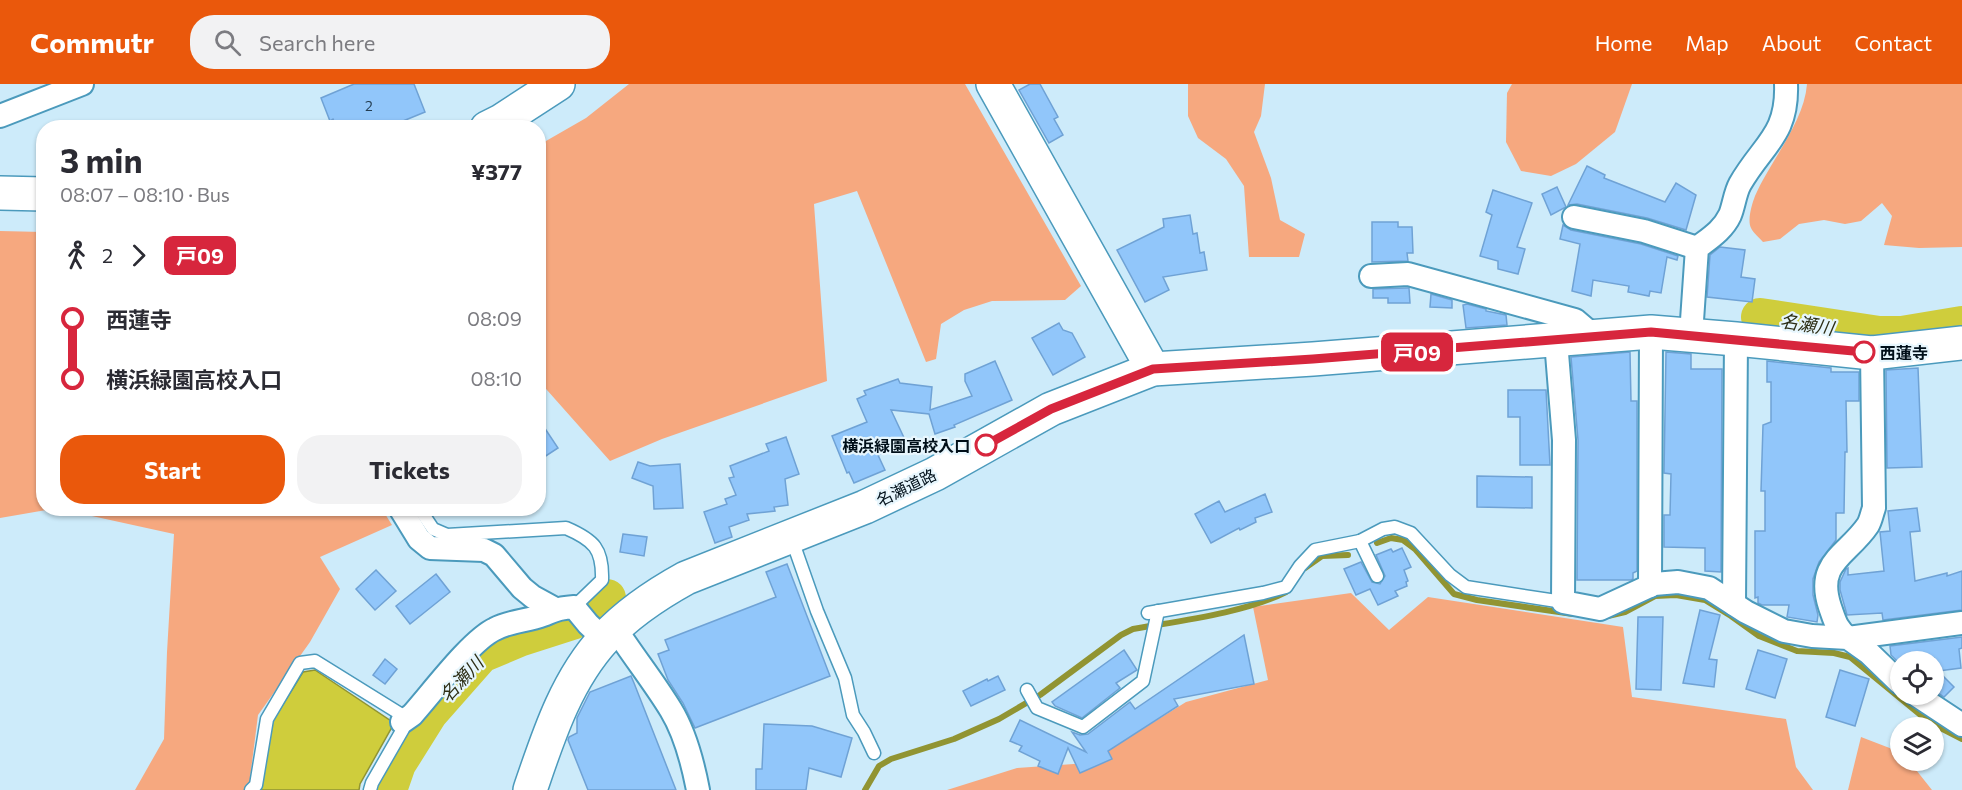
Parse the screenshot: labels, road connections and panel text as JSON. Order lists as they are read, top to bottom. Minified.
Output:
{"streets":{"street":["名瀬道路"]},"water":["名瀬川"],"places":["西蓮寺","横浜緑園高校入口"],"lines":["bus line 戸09"],"house_numbers":["2"],"page":{"header":"Commutr","search":"Search here","nav":["Home","Map","About","Contact"],"on_map":"戸09","heading":["3 min","08:07 – 08:10 · Bus","¥377"],"legs":["2","戸09"],"list":[{"name":"西蓮寺","value":"08:09"},{"name":"横浜緑園高校入口","value":"08:10"}],"buttons":["Start","Tickets"]}}
